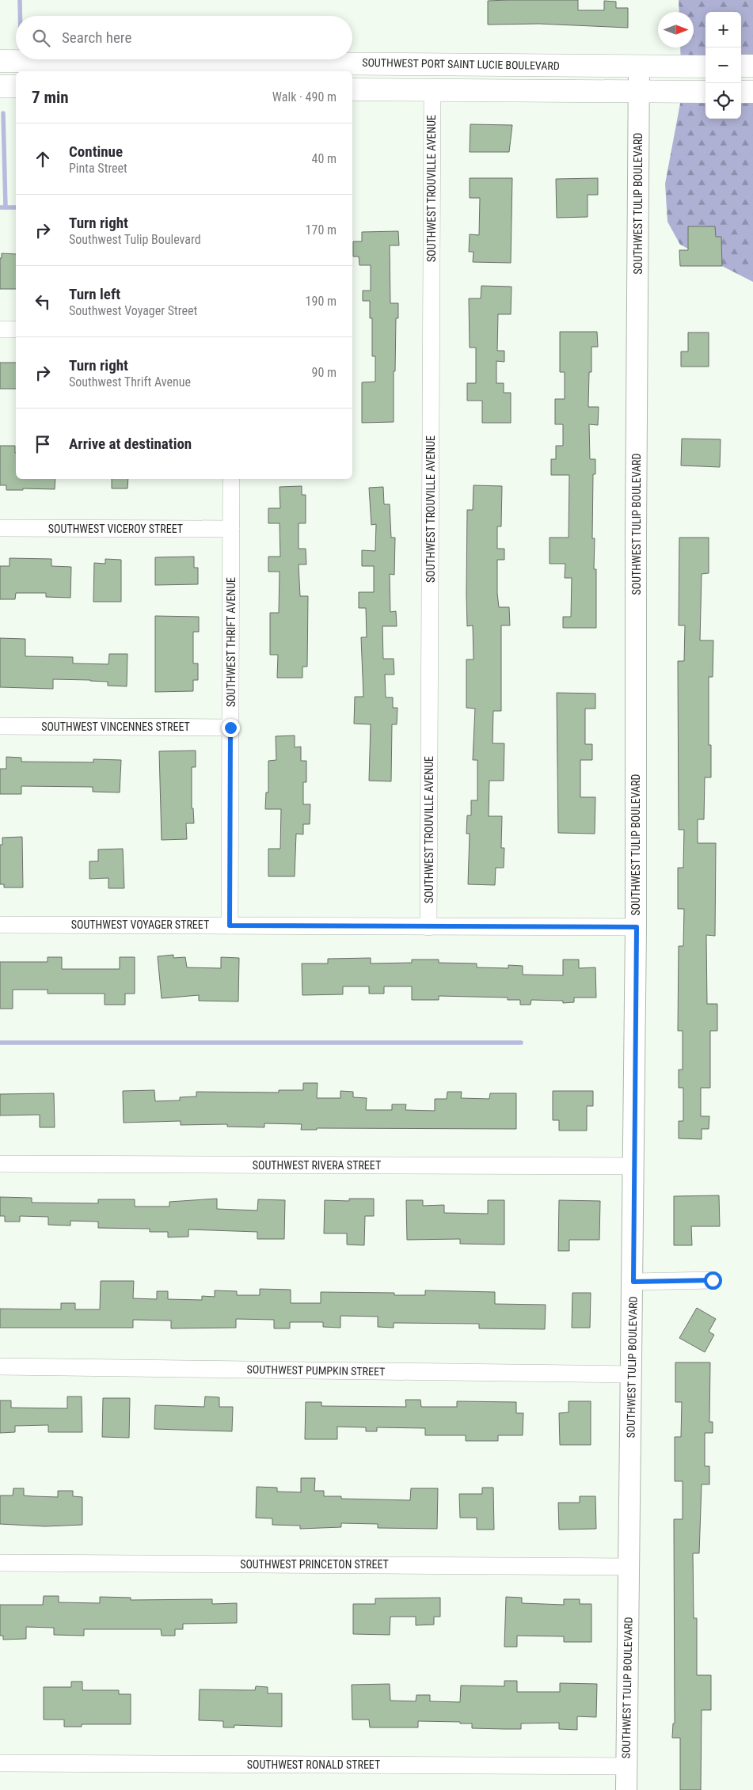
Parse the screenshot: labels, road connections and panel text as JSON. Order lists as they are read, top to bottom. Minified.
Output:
{"streets":{"main road":["SOUTHWEST PORT SAINT LUCIE BOULEVARD"],"street":["SOUTHWEST TROUVILLE AVENUE","SOUTHWEST TULIP BOULEVARD","SOUTHWEST VICEROY STREET","SOUTHWEST THRIFT AVENUE","SOUTHWEST VINCENNES STREET","SOUTHWEST VOYAGER STREET","SOUTHWEST RIVERA STREET","SOUTHWEST PUMPKIN STREET","SOUTHWEST PRINCETON STREET","SOUTHWEST RONALD STREET"]},"crossings":[["SOUTHWEST PORT SAINT LUCIE BOULEVARD","SOUTHWEST TULIP BOULEVARD"],["SOUTHWEST TROUVILLE AVENUE","SOUTHWEST VOYAGER STREET"],["SOUTHWEST TULIP BOULEVARD","SOUTHWEST VOYAGER STREET"],["SOUTHWEST TULIP BOULEVARD","SOUTHWEST RIVERA STREET"],["SOUTHWEST TULIP BOULEVARD","SOUTHWEST PUMPKIN STREET"],["SOUTHWEST TULIP BOULEVARD","SOUTHWEST PRINCETON STREET"],["SOUTHWEST TULIP BOULEVARD","SOUTHWEST RONALD STREET"],["SOUTHWEST VICEROY STREET","SOUTHWEST THRIFT AVENUE"],["SOUTHWEST THRIFT AVENUE","SOUTHWEST VINCENNES STREET"],["SOUTHWEST THRIFT AVENUE","SOUTHWEST VOYAGER STREET"]],"north":"right","page":{"map_buttons":["+","−"],"search":"Search here","heading":["7 min","Walk · 490 m"],"list":[["Continue","Pinta Street","40 m"],["Turn right","Southwest Tulip Boulevard","170 m"],["Turn left","Southwest Voyager Street","190 m"],["Turn right","Southwest Thrift Avenue","90 m"],"Arrive at destination"]}}
